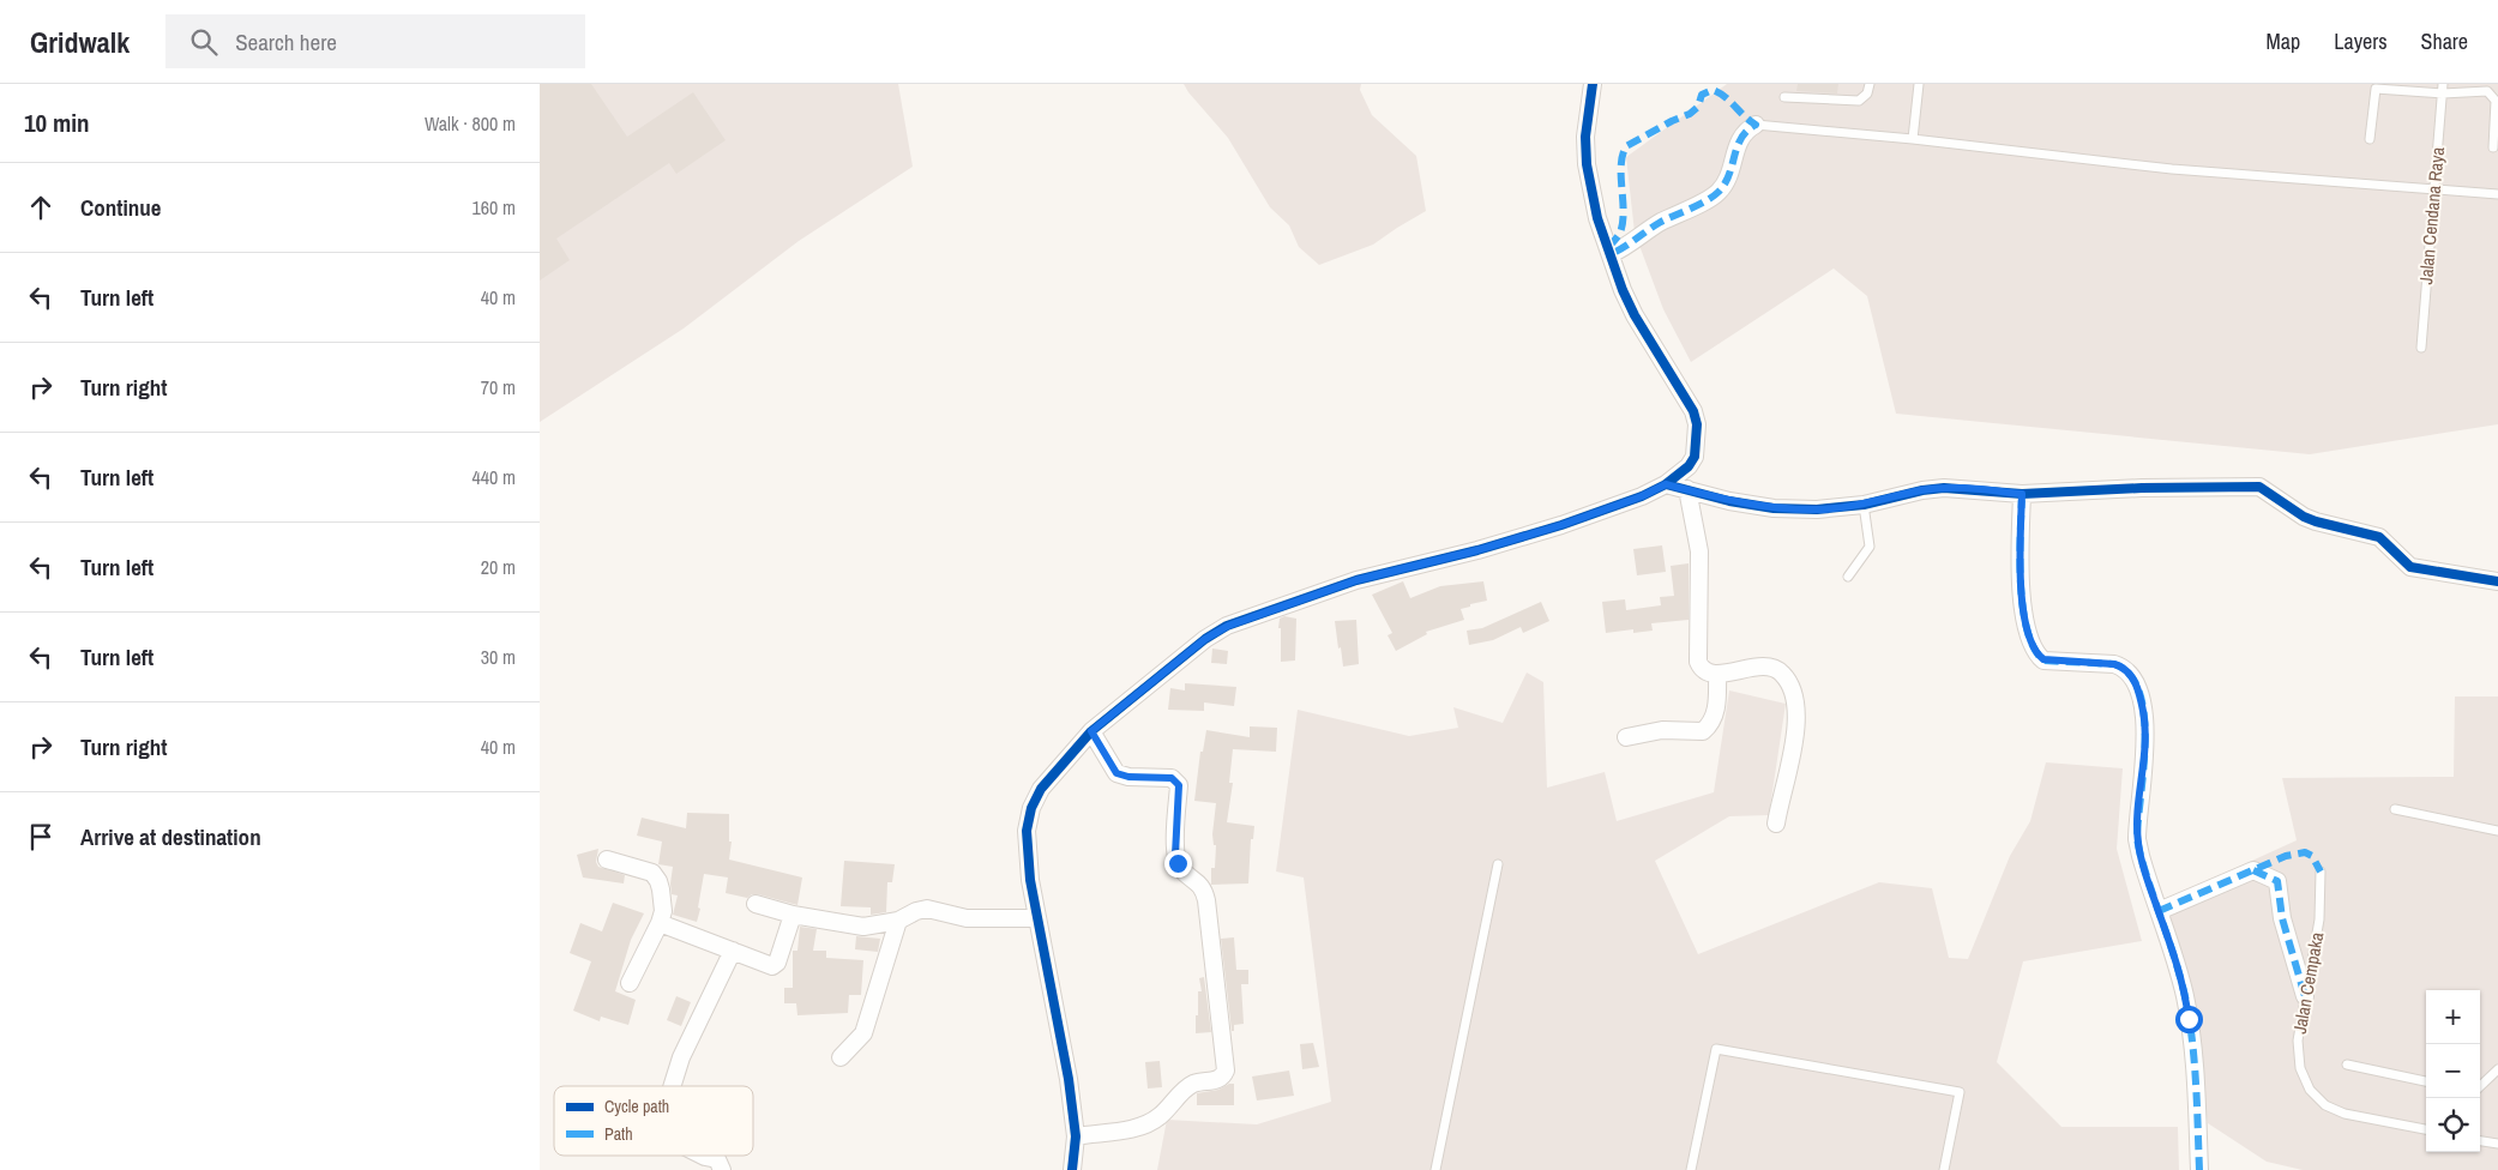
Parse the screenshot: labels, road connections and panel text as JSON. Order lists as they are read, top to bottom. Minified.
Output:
{"streets":{"lane":["Jalan Cendana Raya","Jalan Cempaka"]},"legend":["Cycle path","Path"],"page":{"header":"Gridwalk","search":"Search here","nav":["Map","Layers","Share"],"heading":["10 min","Walk · 800 m"],"list":[["Continue","160 m"],["Turn left","40 m"],["Turn right","70 m"],["Turn left","440 m"],["Turn left","20 m"],["Turn left","30 m"],["Turn right","40 m"],"Arrive at destination"],"map_buttons":["+","−"]}}
